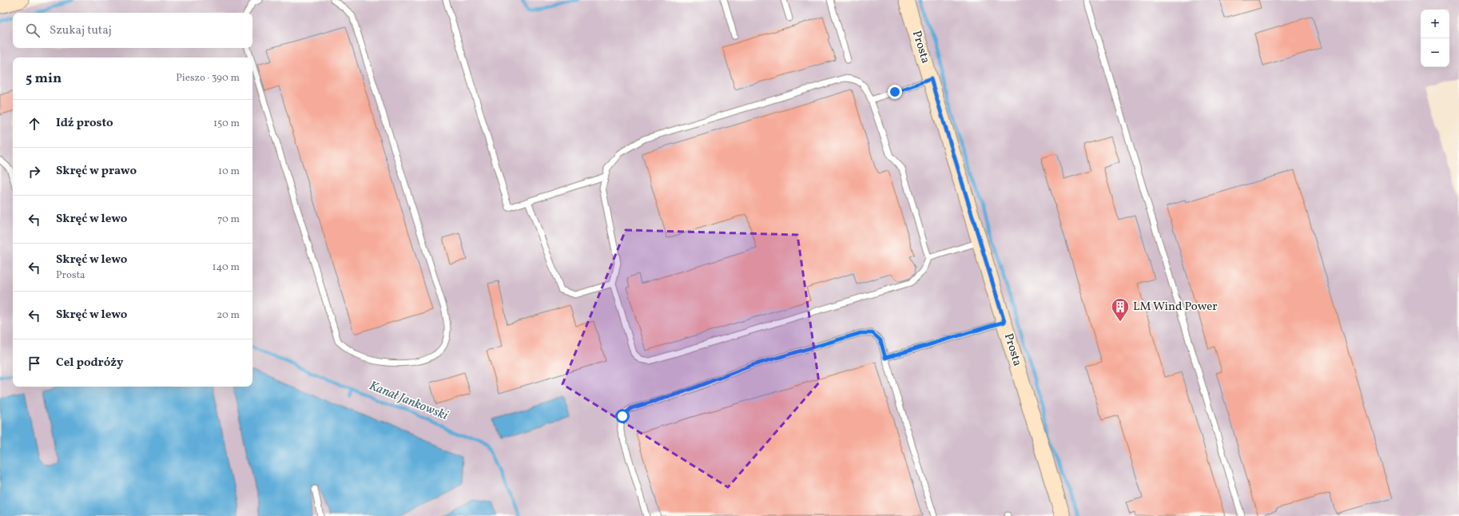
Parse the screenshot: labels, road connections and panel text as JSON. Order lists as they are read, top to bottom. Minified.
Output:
{"streets":{"street":["Prosta"]},"water":["Kanał Jankowski"],"places":{"building":["LM Wind Power"]},"page":{"map_buttons":["+","−"],"search":"Szukaj tutaj","heading":["5 min","Pieszo · 390 m"],"list":[["Idź prosto","150 m"],["Skręć w prawo","10 m"],["Skręć w lewo","70 m"],["Skręć w lewo","Prosta","140 m"],["Skręć w lewo","20 m"],"Cel podróży"]}}
